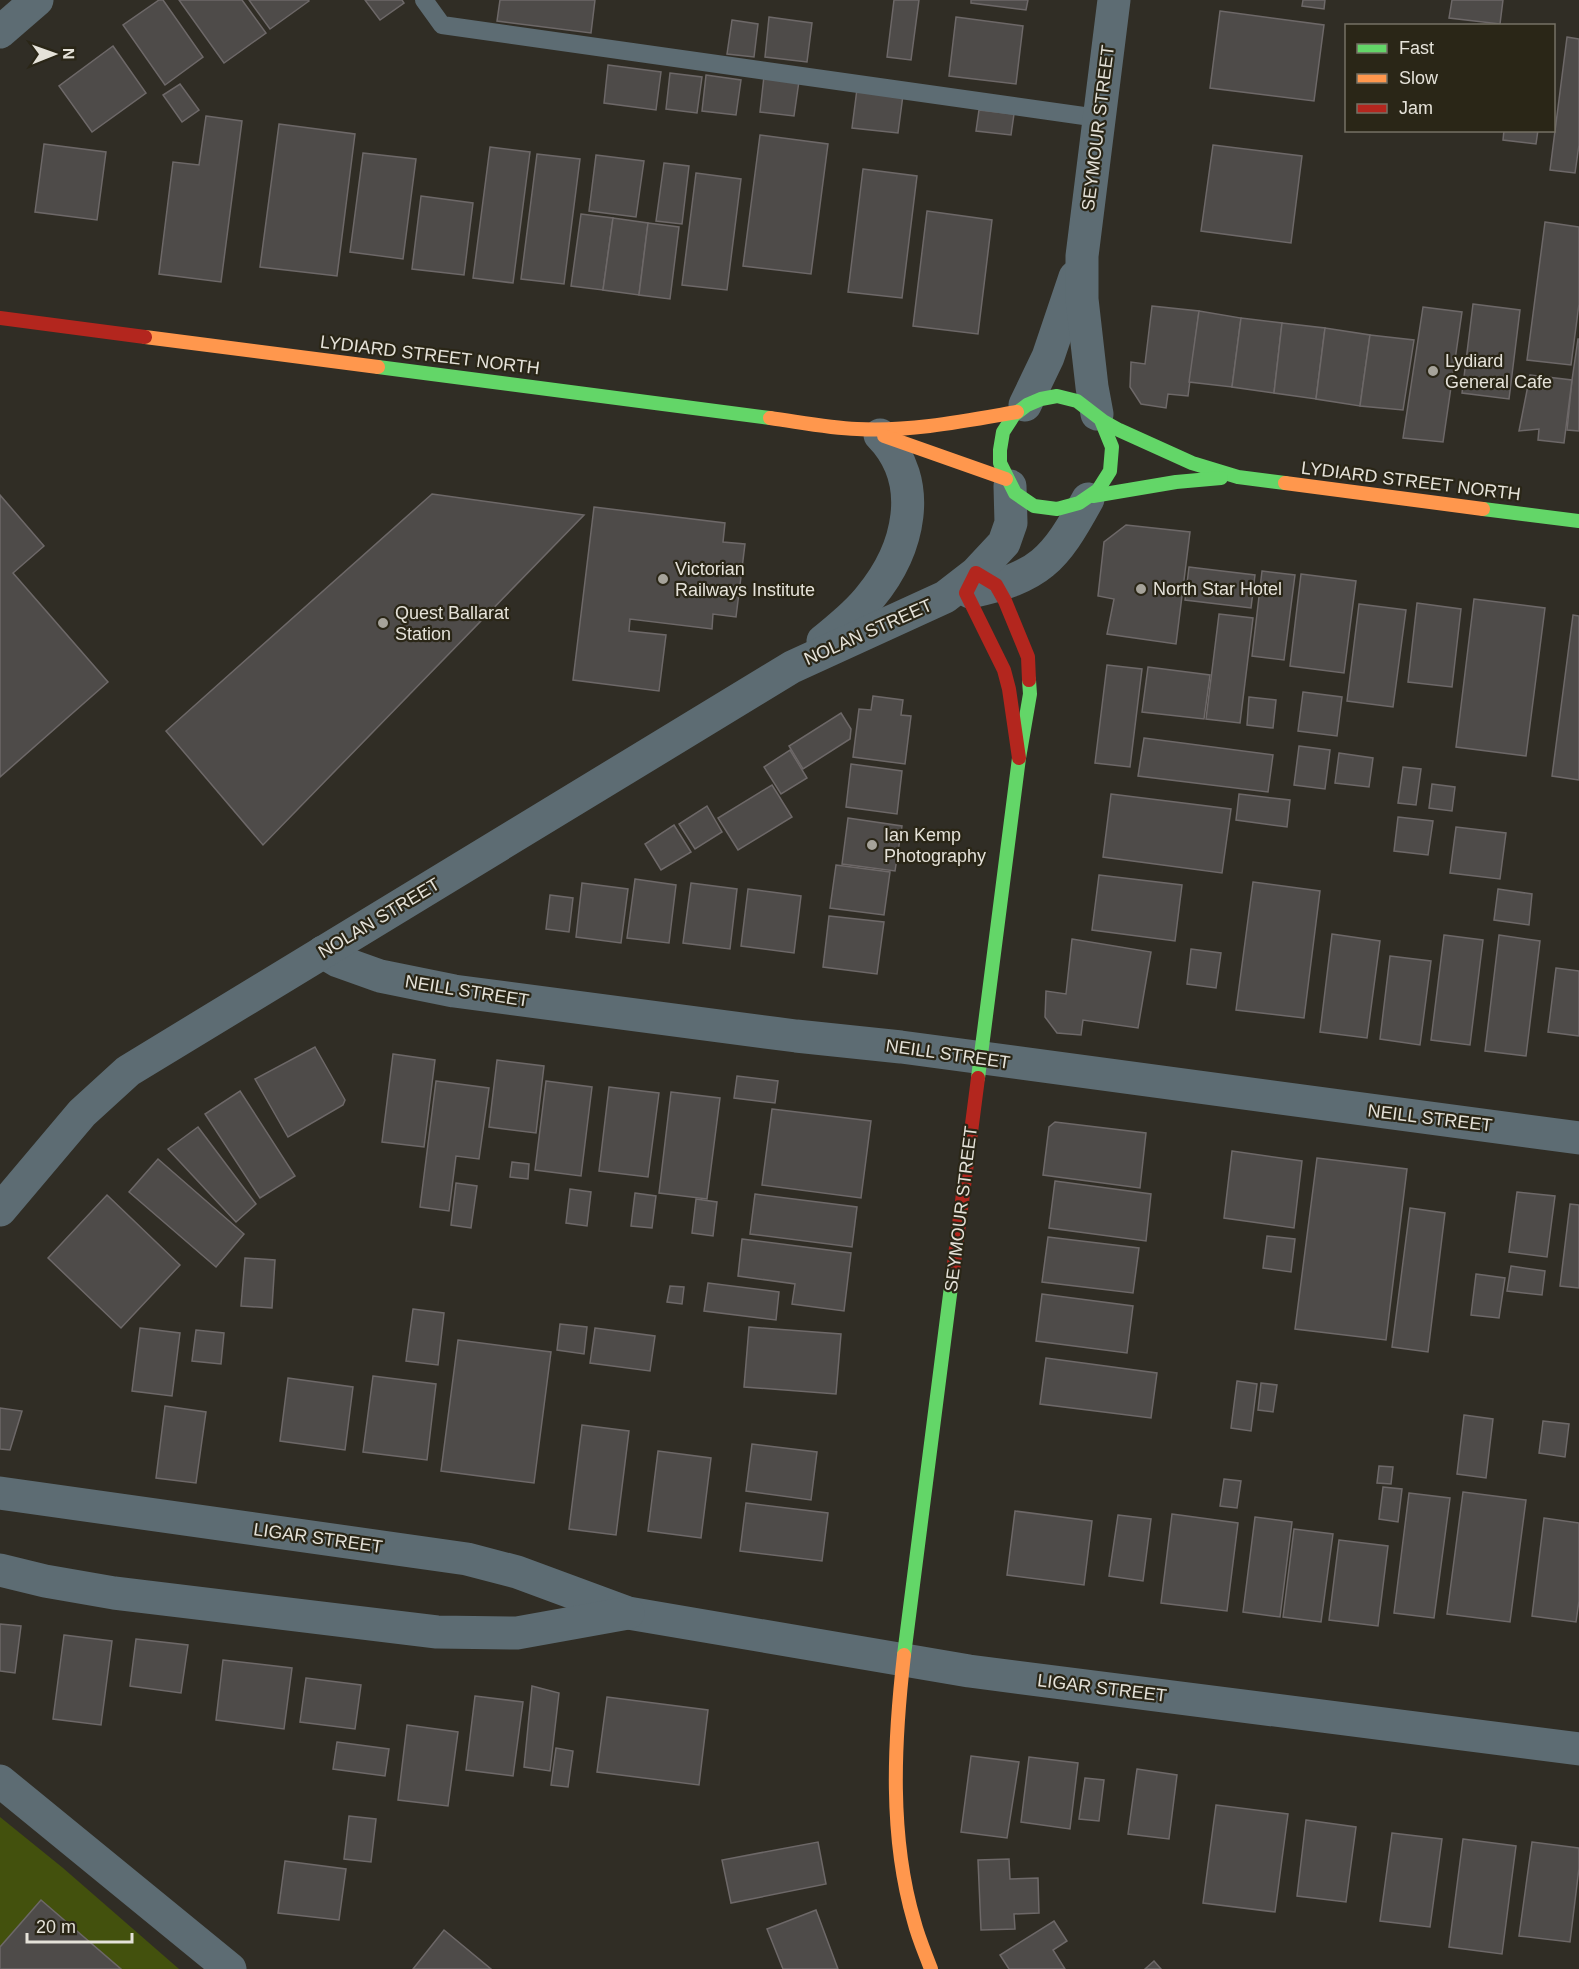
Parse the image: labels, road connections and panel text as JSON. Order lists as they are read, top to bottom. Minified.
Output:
{"streets":{"street":["SEYMOUR STREET","LYDIARD STREET NORTH","NOLAN STREET","NEILL STREET","LIGAR STREET"]},"crossings":[["SEYMOUR STREET","LYDIARD STREET NORTH"],["SEYMOUR STREET","NOLAN STREET"],["SEYMOUR STREET","NEILL STREET"],["SEYMOUR STREET","LIGAR STREET"],["LYDIARD STREET NORTH","NOLAN STREET"],["NOLAN STREET","NEILL STREET"]],"places":["Lydiard General Cafe","Victorian Railways Institute","North Star Hotel","Quest Ballarat Station","Ian Kemp Photography"],"legend":["Fast","Slow","Jam"],"scale_bar":"20 m","north":"right"}
